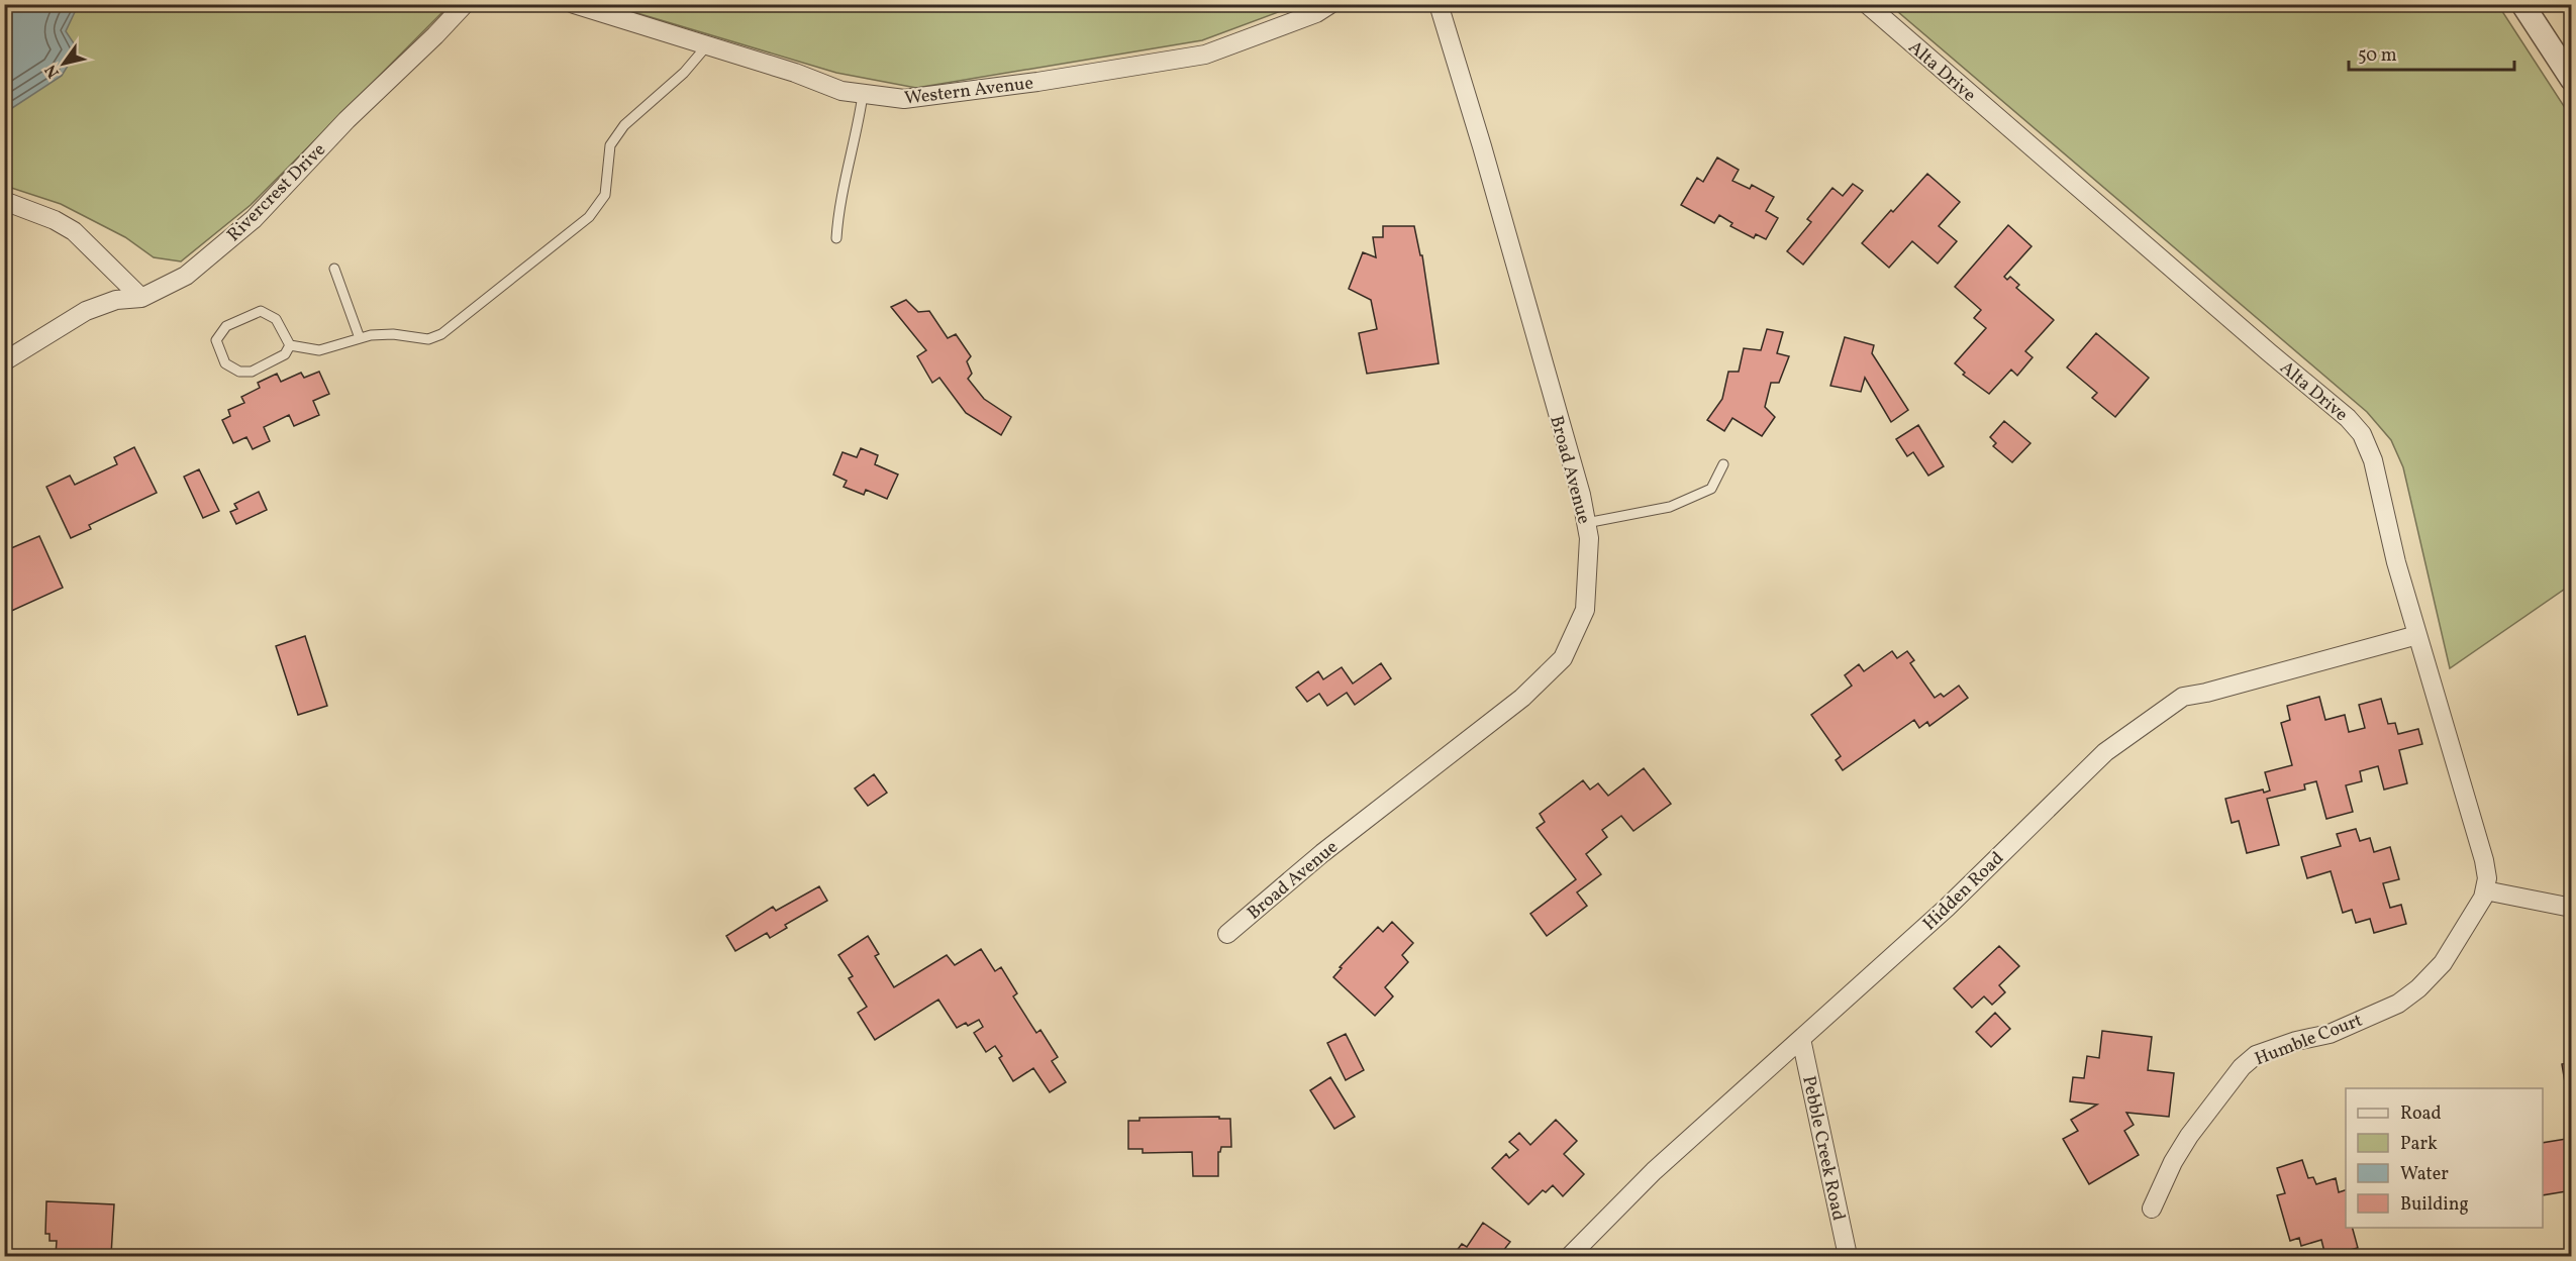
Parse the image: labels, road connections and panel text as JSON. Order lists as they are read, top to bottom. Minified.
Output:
{"streets":{"street":["Alta Drive","Western Avenue","Rivercrest Drive","Broad Avenue","Hidden Road","Humble Court","Pebble Creek Road"]},"crossings":[["Alta Drive","Hidden Road"],["Alta Drive","Humble Court"],["Hidden Road","Pebble Creek Road"]],"legend":["Road","Park","Water","Building"],"scale_bar":"50 m","north":"bottom left"}
